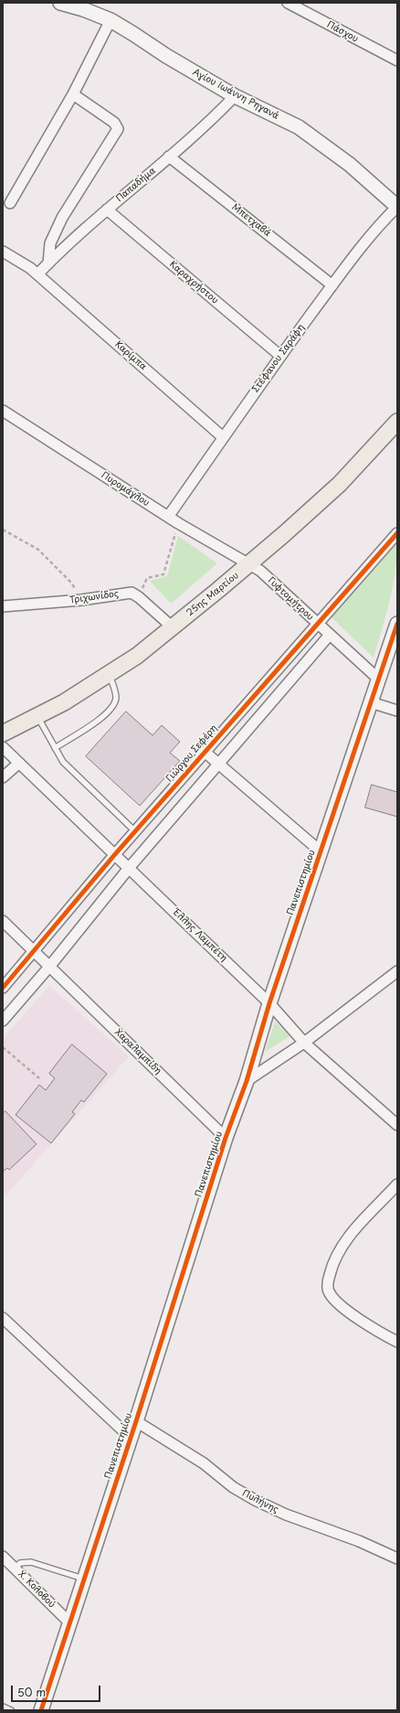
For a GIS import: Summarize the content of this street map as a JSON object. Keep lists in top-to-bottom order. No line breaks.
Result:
{"streets":{"main road":["25ης Μαρτίου"],"street":["Πάσχου","Αγίου Ιωάννη Ρηγανά","Παπαδήμα","Μπετχαβά","Καραχρήστου","Καρίμπα","Στέφανου Σαράφη","Πυρομάγλου","Τριχωνίδος","Γυφτομήτρου","Γιώργου Σεφέρη","Πανεπιστημίου","Έλλης Λαμπέτη","Χαραλαμπίδη","Πυλήνης","Χ. Κολοβού"]},"crossings":[["Αγίου Ιωάννη Ρηγανά","Παπαδήμα"],["Αγίου Ιωάννη Ρηγανά","Στέφανου Σαράφη"],["Παπαδήμα","Μπετχαβά"],["Παπαδήμα","Καραχρήστου"],["Παπαδήμα","Καρίμπα"],["Μπετχαβά","Στέφανου Σαράφη"],["Καραχρήστου","Στέφανου Σαράφη"],["Καρίμπα","Στέφανου Σαράφη"],["Στέφανου Σαράφη","Πυρομάγλου"],["Πυρομάγλου","25ης Μαρτίου"],["Πυρομάγλου","Γυφτομήτρου"],["25ης Μαρτίου","Τριχωνίδος"],["25ης Μαρτίου","Γυφτομήτρου"],["Γυφτομήτρου","Γιώργου Σεφέρη"],["Γυφτομήτρου","Πανεπιστημίου"],["Γιώργου Σεφέρη","Έλλης Λαμπέτη"],["Γιώργου Σεφέρη","Χαραλαμπίδη"],["Πανεπιστημίου","Έλλης Λαμπέτη"],["Πανεπιστημίου","Χαραλαμπίδη"],["Πανεπιστημίου","Πυλήνης"],["Πανεπιστημίου","Χ. Κολοβού"]],"scale_bar":"50 m"}
